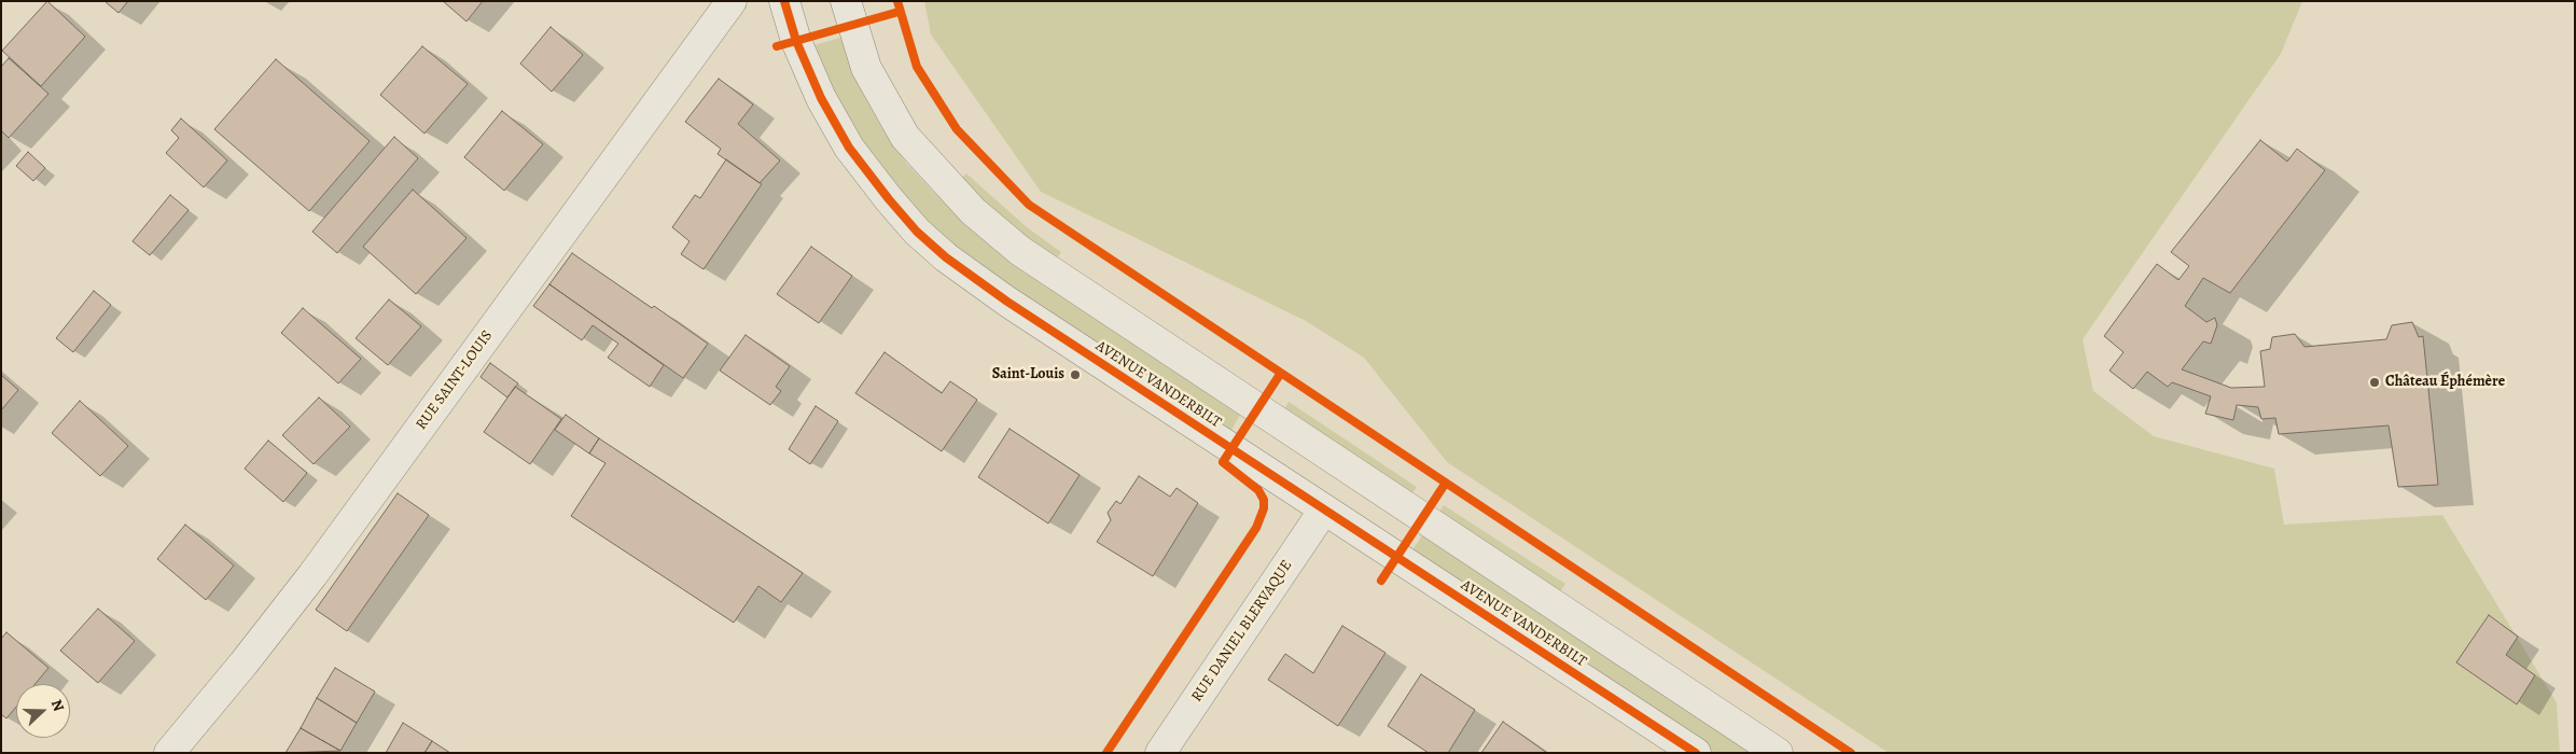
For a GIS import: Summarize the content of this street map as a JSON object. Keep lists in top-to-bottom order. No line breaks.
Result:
{"streets":{"street":["RUE SAINT-LOUIS","AVENUE VANDERBILT","RUE DANIEL BLERVAQUE"]},"crossings":[["AVENUE VANDERBILT","RUE DANIEL BLERVAQUE"]],"places":["Saint-Louis","Château Éphémère"],"north":"right"}
